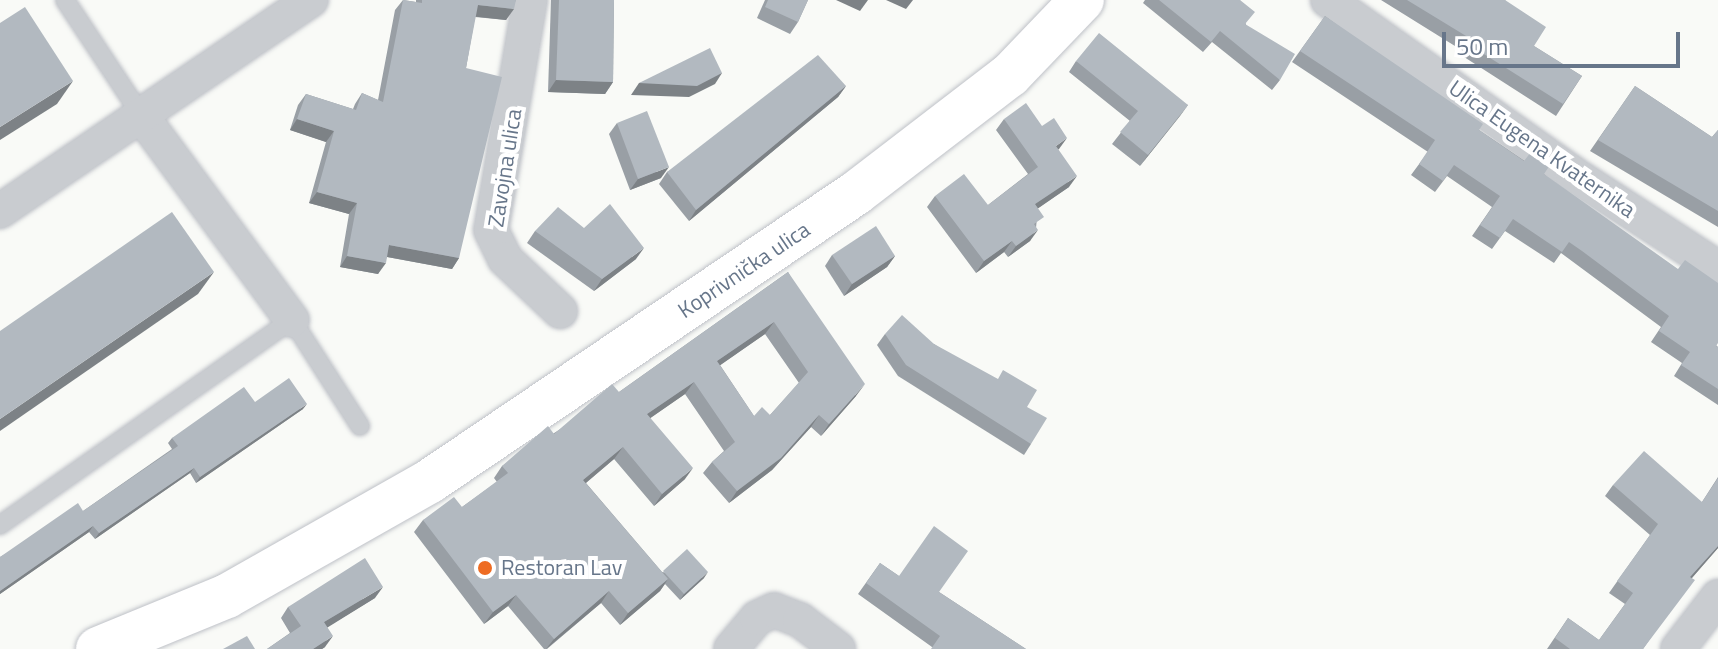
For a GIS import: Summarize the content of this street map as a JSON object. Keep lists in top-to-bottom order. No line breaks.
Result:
{"streets":{"main road":["Koprivnička ulica"],"street":["Ulica Eugena Kvaternika","Zavojna ulica"]},"places":["Restoran Lav"],"scale_bar":"50 m"}
